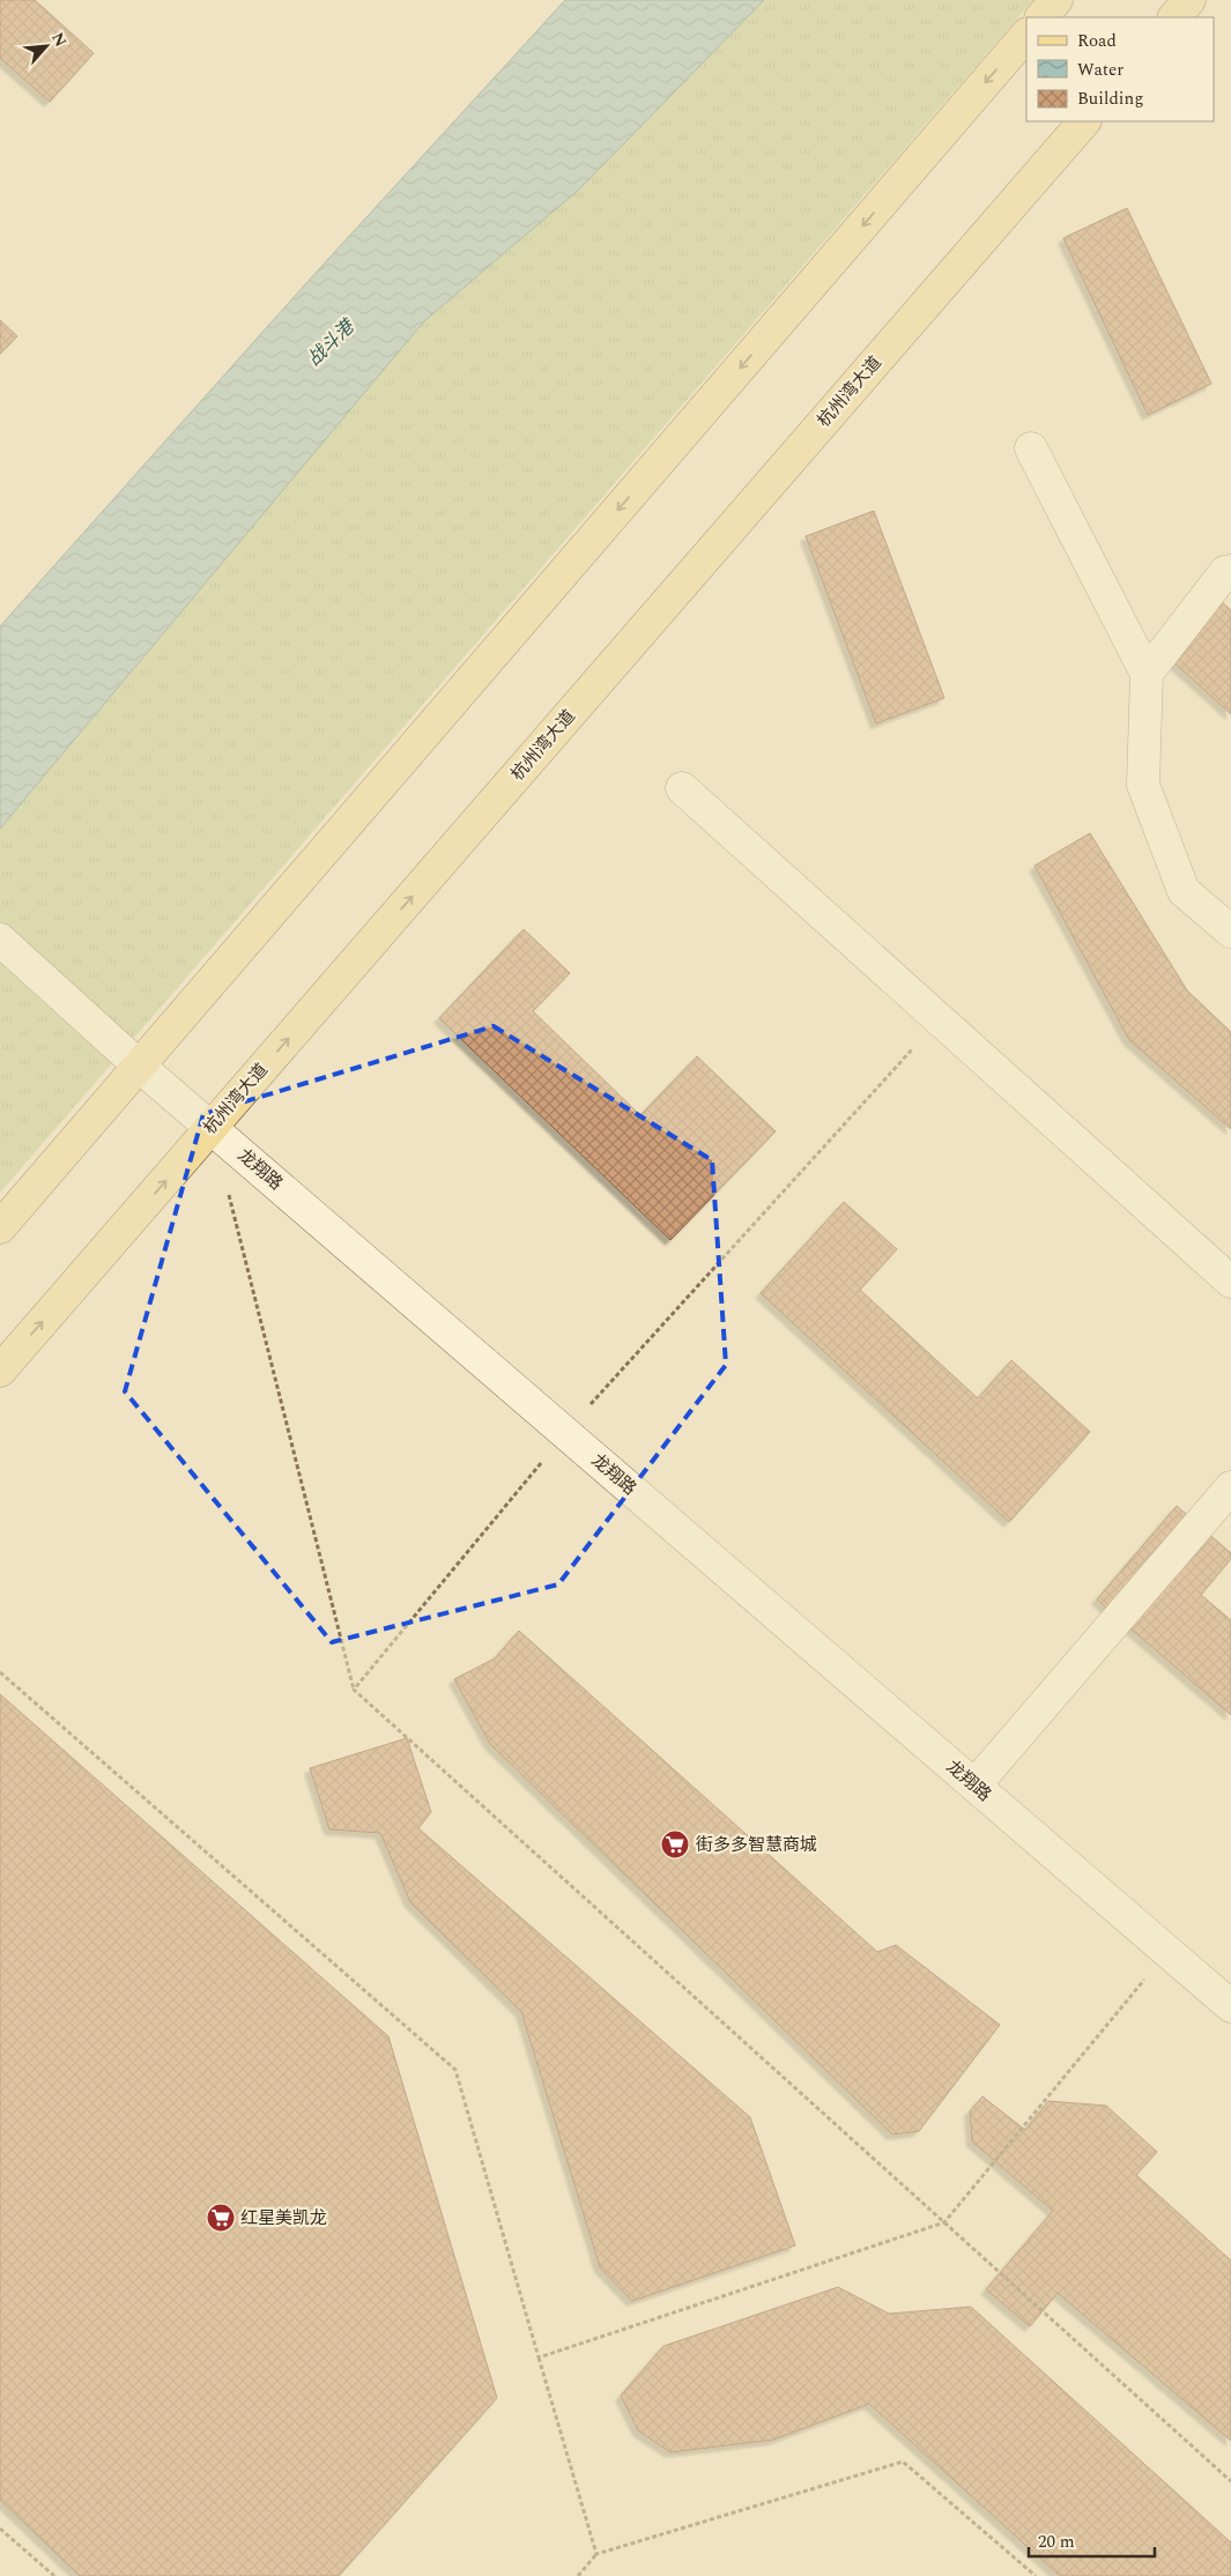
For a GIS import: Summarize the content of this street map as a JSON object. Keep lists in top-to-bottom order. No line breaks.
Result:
{"streets":{"main road":["杭州湾大道"],"street":["龙翔路"]},"crossings":[["杭州湾大道","龙翔路"]],"water":["战斗港"],"places":{"supermarket":["街多多智慧商城","红星美凯龙"]},"legend":["Road","Water","Building"],"scale_bar":"20 m","north":"top right"}
